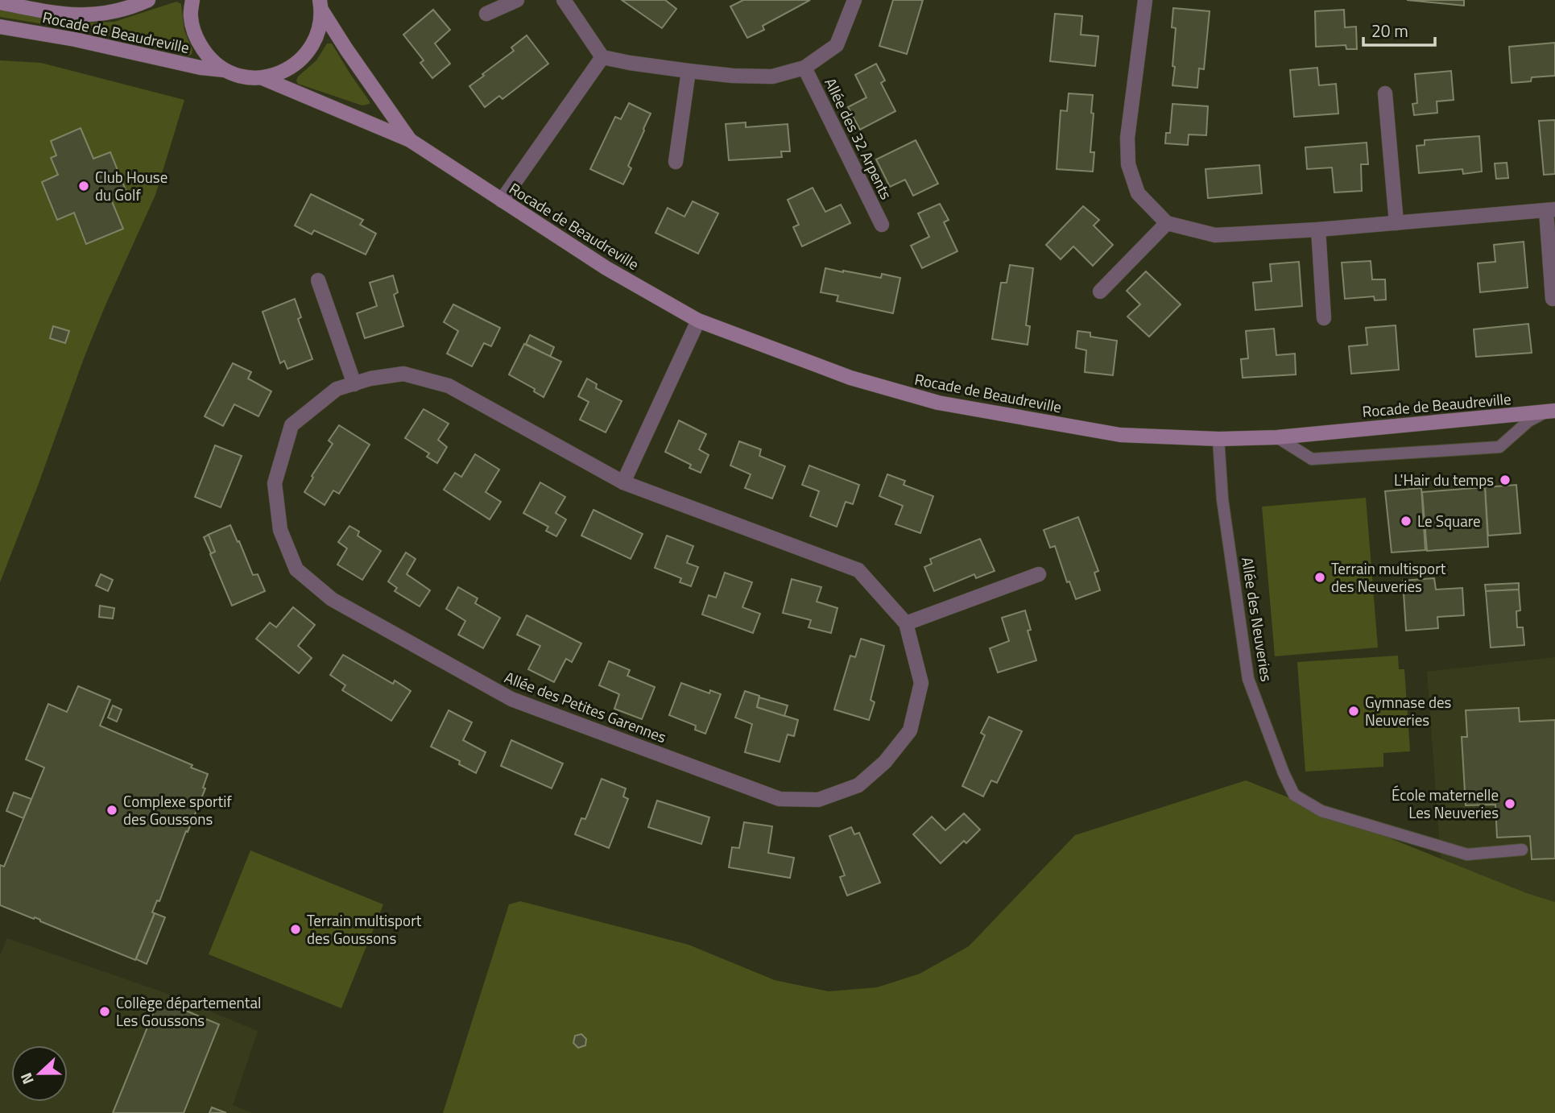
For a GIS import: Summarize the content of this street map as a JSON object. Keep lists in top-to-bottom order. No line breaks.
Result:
{"streets":{"street":["Rocade de Beaudreville","Allée des 32 Arpents","Allée des Petites Garennes"],"lane":["Allée des Neuveries"]},"crossings":[["Rocade de Beaudreville","Allée des Neuveries"]],"places":["Club House du Golf","L'Hair du temps","Le Square","Terrain multisport des Neuveries","Gymnase des Neuveries","École maternelle Les Neuveries","Complexe sportif des Goussons","Terrain multisport des Goussons","Collège départemental Les Goussons"],"scale_bar":"20 m","north":"left"}
